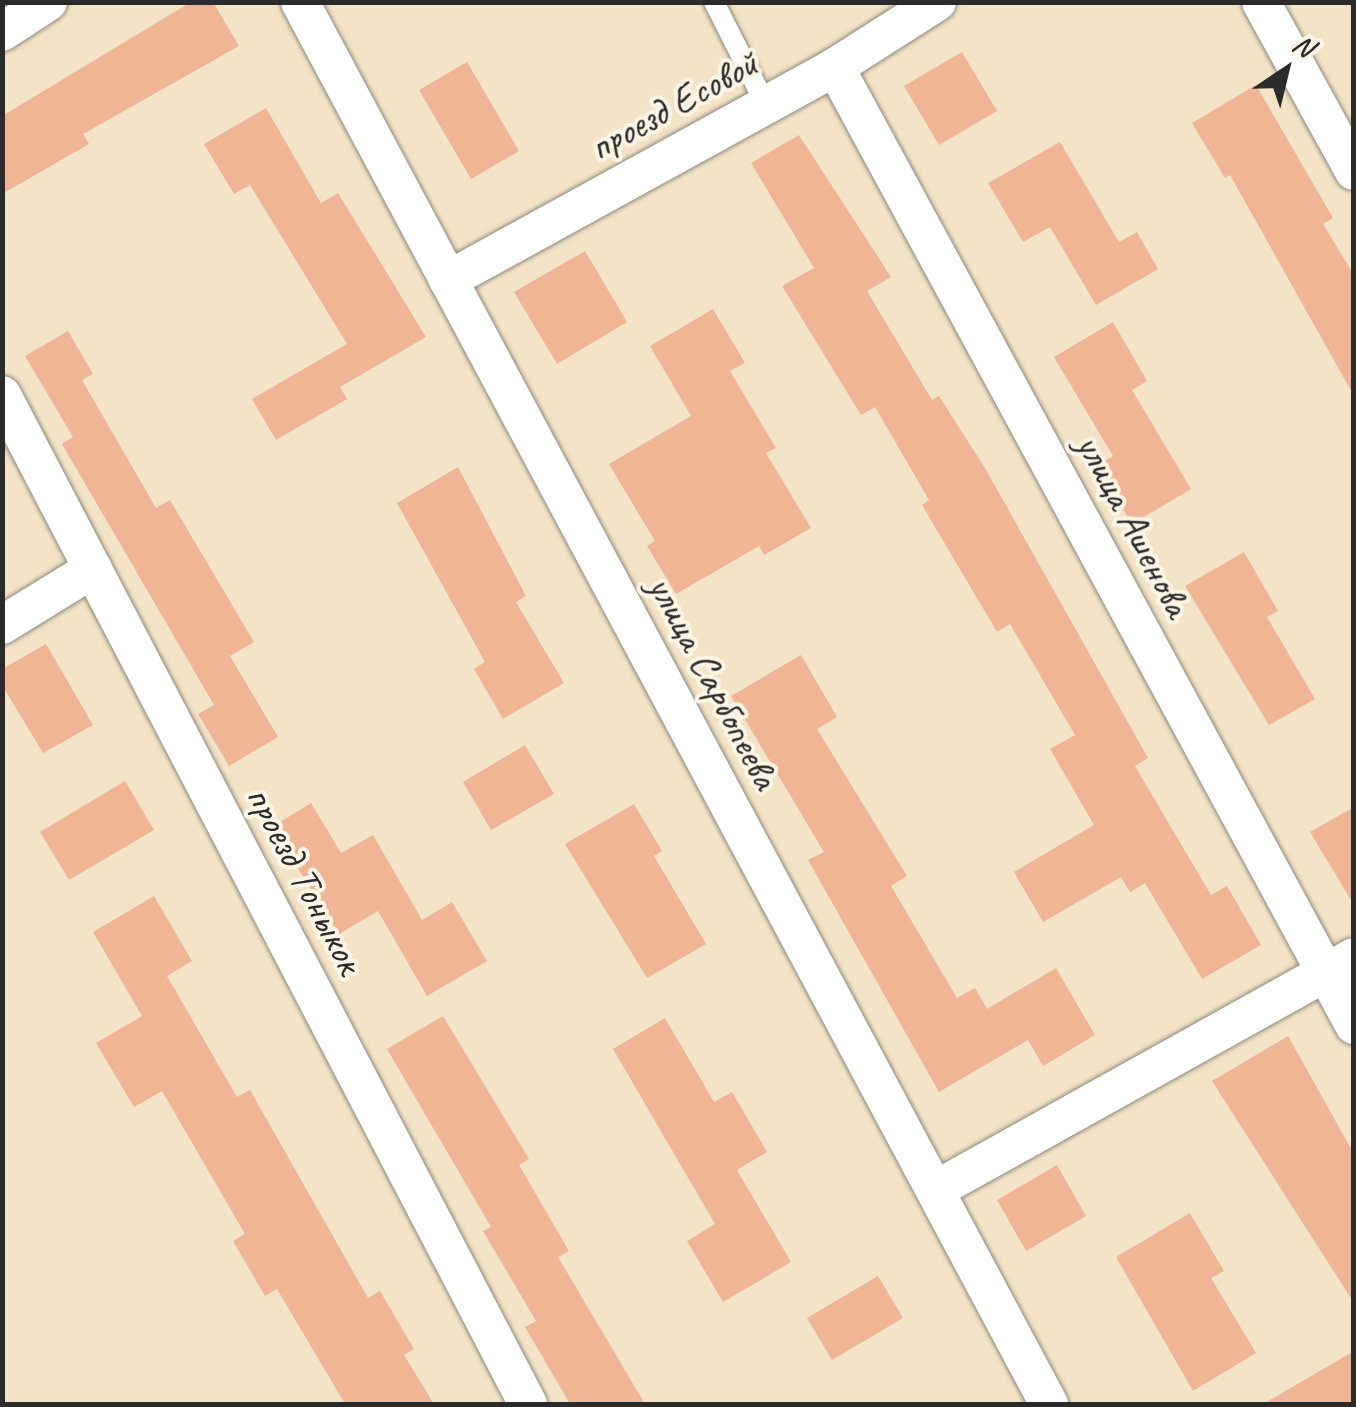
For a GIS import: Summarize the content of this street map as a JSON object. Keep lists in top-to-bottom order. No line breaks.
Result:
{"streets":{"street":["проезд Есовой","улица Ашенова","улица Сарбопеева","проезд Тоныкок"]},"crossings":[["проезд Есовой","улица Ашенова"],["проезд Есовой","улица Сарбопеева"]],"north":"top right"}
